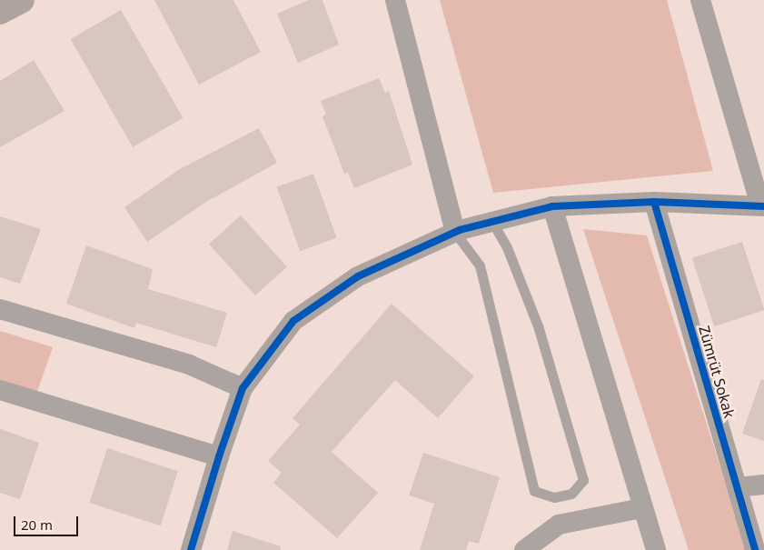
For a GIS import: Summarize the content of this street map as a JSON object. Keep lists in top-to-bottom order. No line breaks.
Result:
{"streets":{"street":["Zümrüt Sokak"]},"scale_bar":"20 m"}
